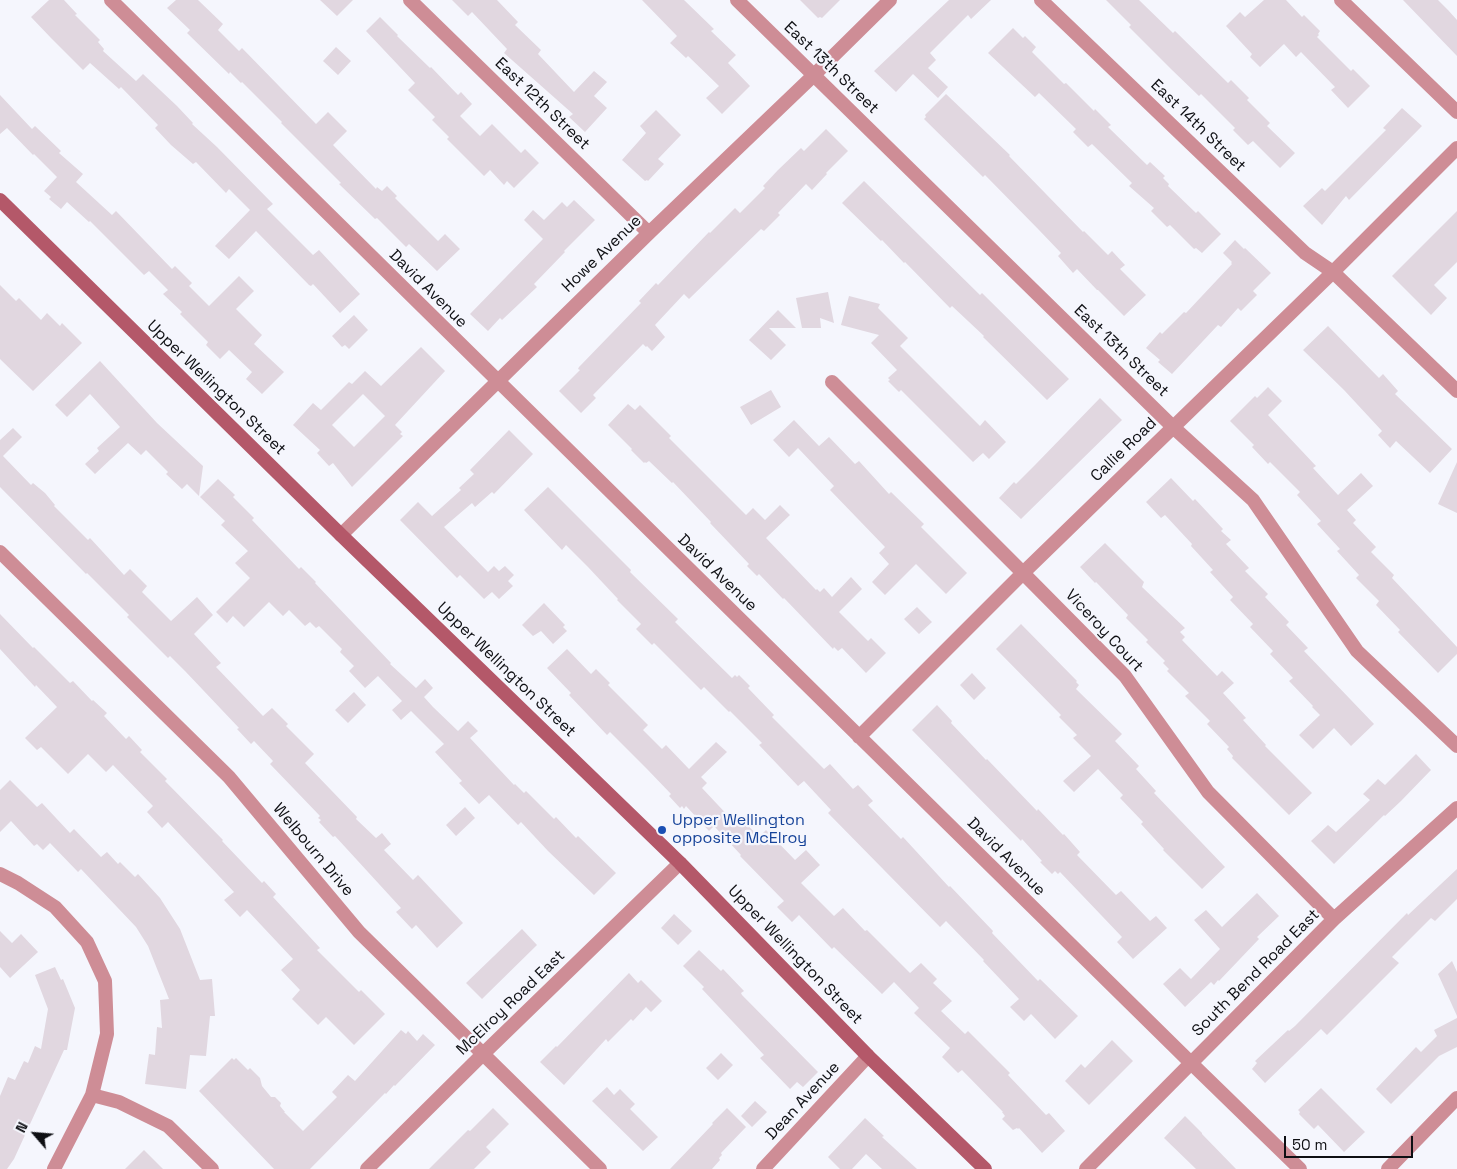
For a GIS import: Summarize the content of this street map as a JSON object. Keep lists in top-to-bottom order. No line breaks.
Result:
{"streets":{"main road":["Upper Wellington Street"],"street":["East 13th Street","East 12th Street","East 14th Street","Howe Avenue","David Avenue","Callie Road","Viceroy Court","Welbourn Drive","South Bend Road East","McElroy Road East","Dean Avenue"]},"crossings":[["East 13th Street","Howe Avenue"],["East 13th Street","Callie Road"],["East 12th Street","Howe Avenue"],["East 14th Street","Callie Road"],["Howe Avenue","David Avenue"],["Howe Avenue","Upper Wellington Street"],["David Avenue","Callie Road"],["David Avenue","South Bend Road East"],["Upper Wellington Street","McElroy Road East"],["Upper Wellington Street","Dean Avenue"],["Callie Road","Viceroy Court"],["Viceroy Court","South Bend Road East"],["Welbourn Drive","McElroy Road East"]],"places":["Upper Wellington opposite McElroy"],"scale_bar":"50 m","north":"top left"}
